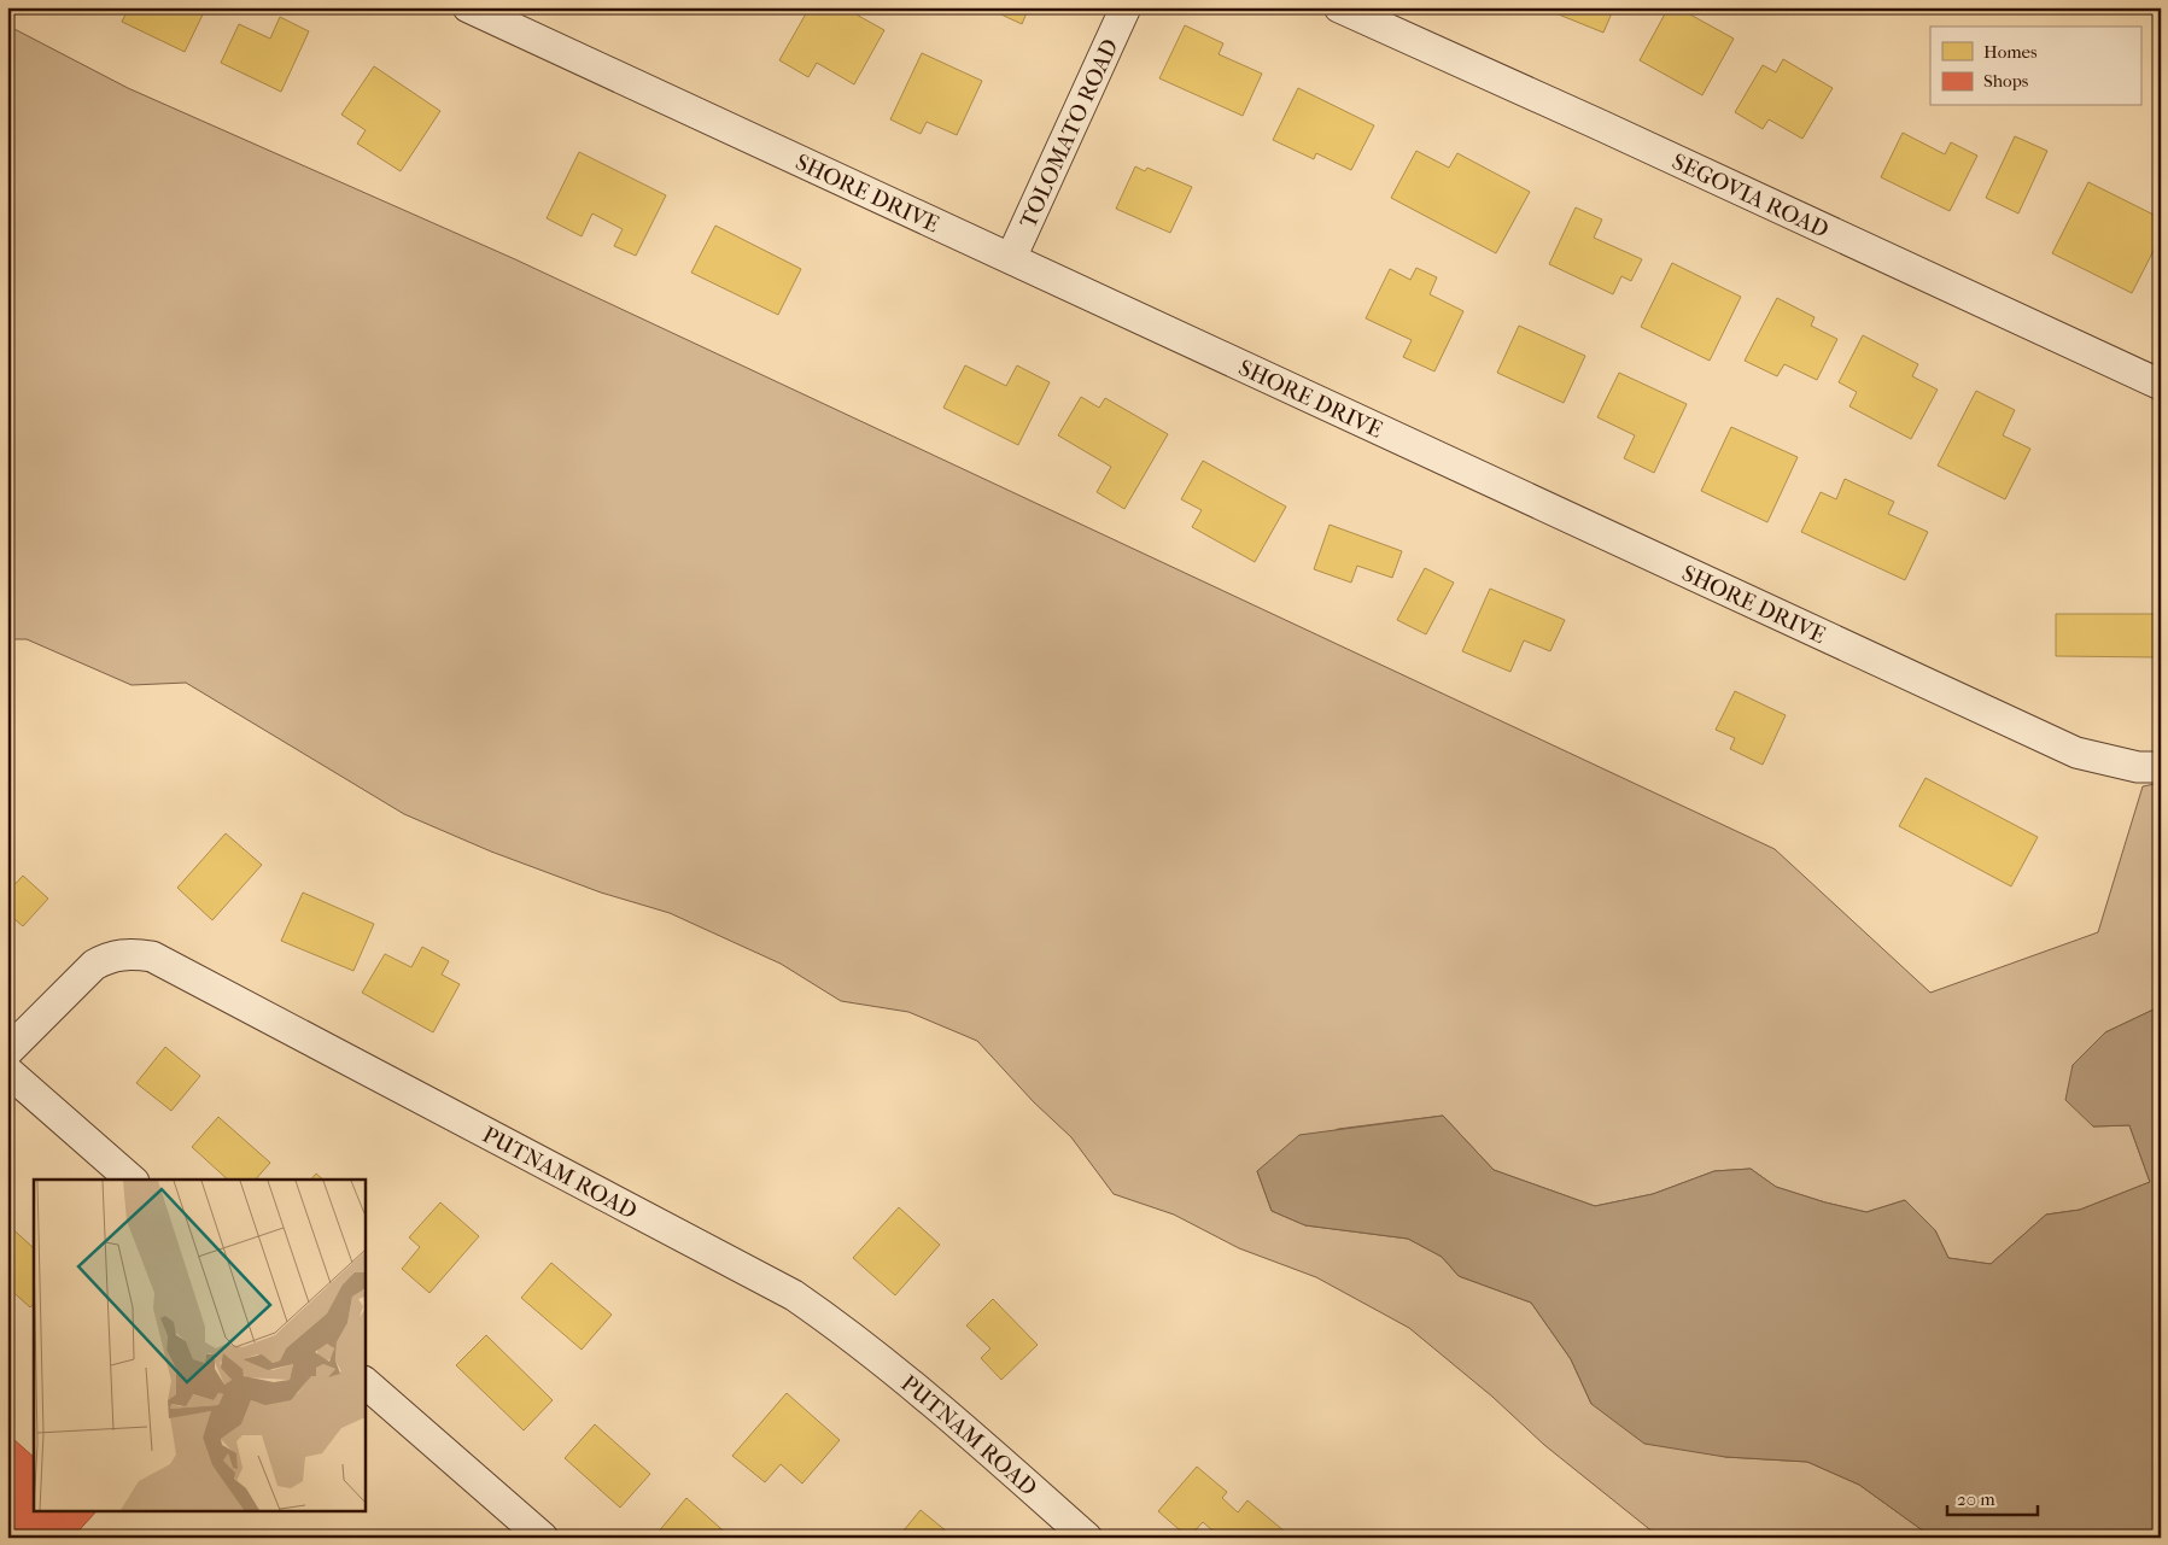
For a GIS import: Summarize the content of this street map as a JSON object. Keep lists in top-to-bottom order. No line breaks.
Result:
{"streets":{"street":["TOLOMATO ROAD","SHORE DRIVE","SEGOVIA ROAD","PUTNAM ROAD"]},"crossings":[["TOLOMATO ROAD","SHORE DRIVE"]],"legend":["Homes","Shops"],"scale_bar":"20 m"}
